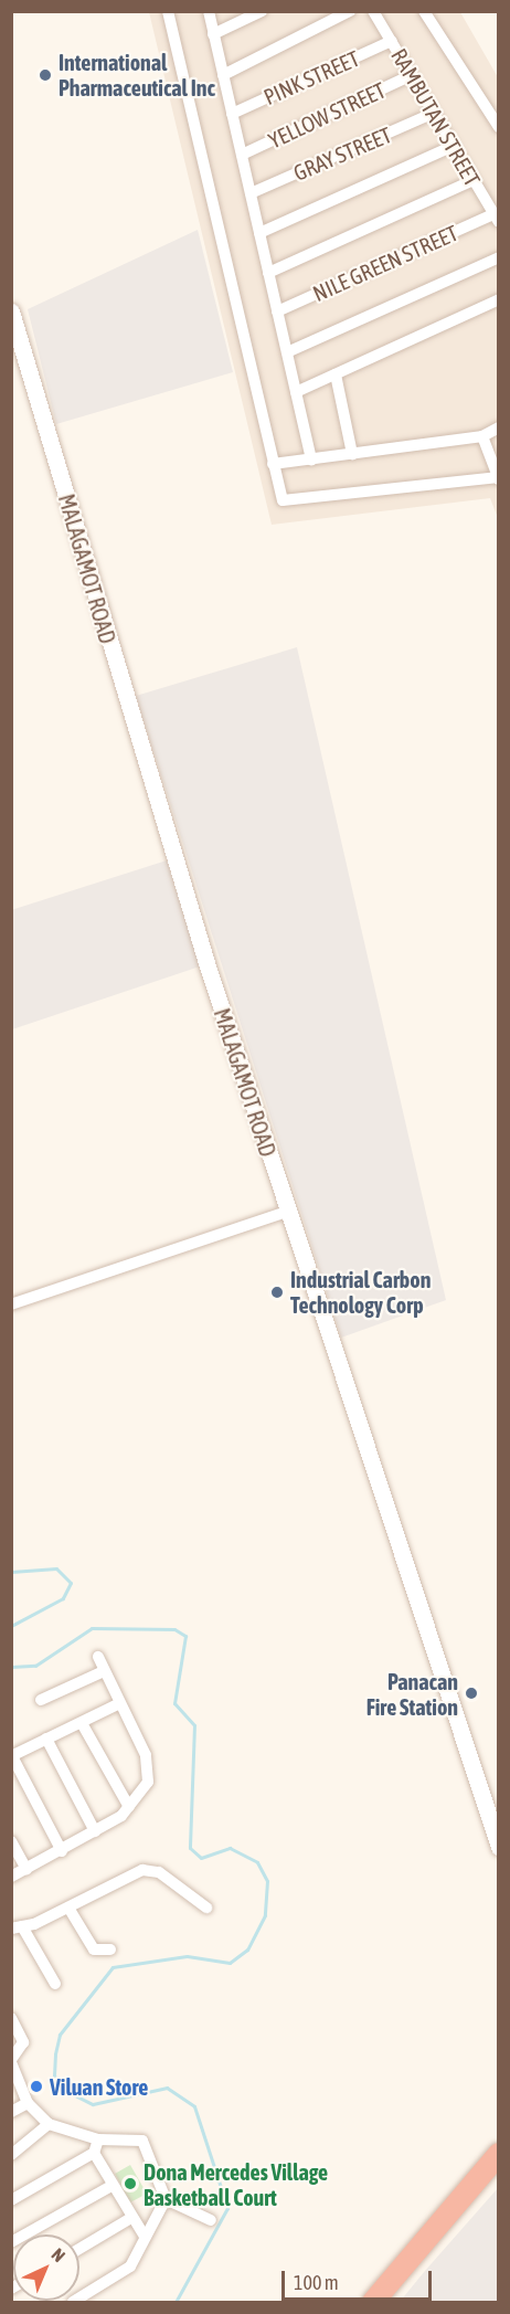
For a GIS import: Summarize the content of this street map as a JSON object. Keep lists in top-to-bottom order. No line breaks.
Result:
{"streets":{"street":["PINK STREET","YELLOW STREET","RAMBUTAN STREET","GRAY STREET","NILE GREEN STREET","MALAGAMOT ROAD"]},"crossings":[["PINK STREET","RAMBUTAN STREET"],["YELLOW STREET","RAMBUTAN STREET"],["RAMBUTAN STREET","GRAY STREET"],["RAMBUTAN STREET","NILE GREEN STREET"]],"places":["International Pharmaceutical Inc","Industrial Carbon Technology Corp","Panacan Fire Station","Viluan Store","Dona Mercedes Village Basketball Court"],"scale_bar":"100 m","north":"top right"}
